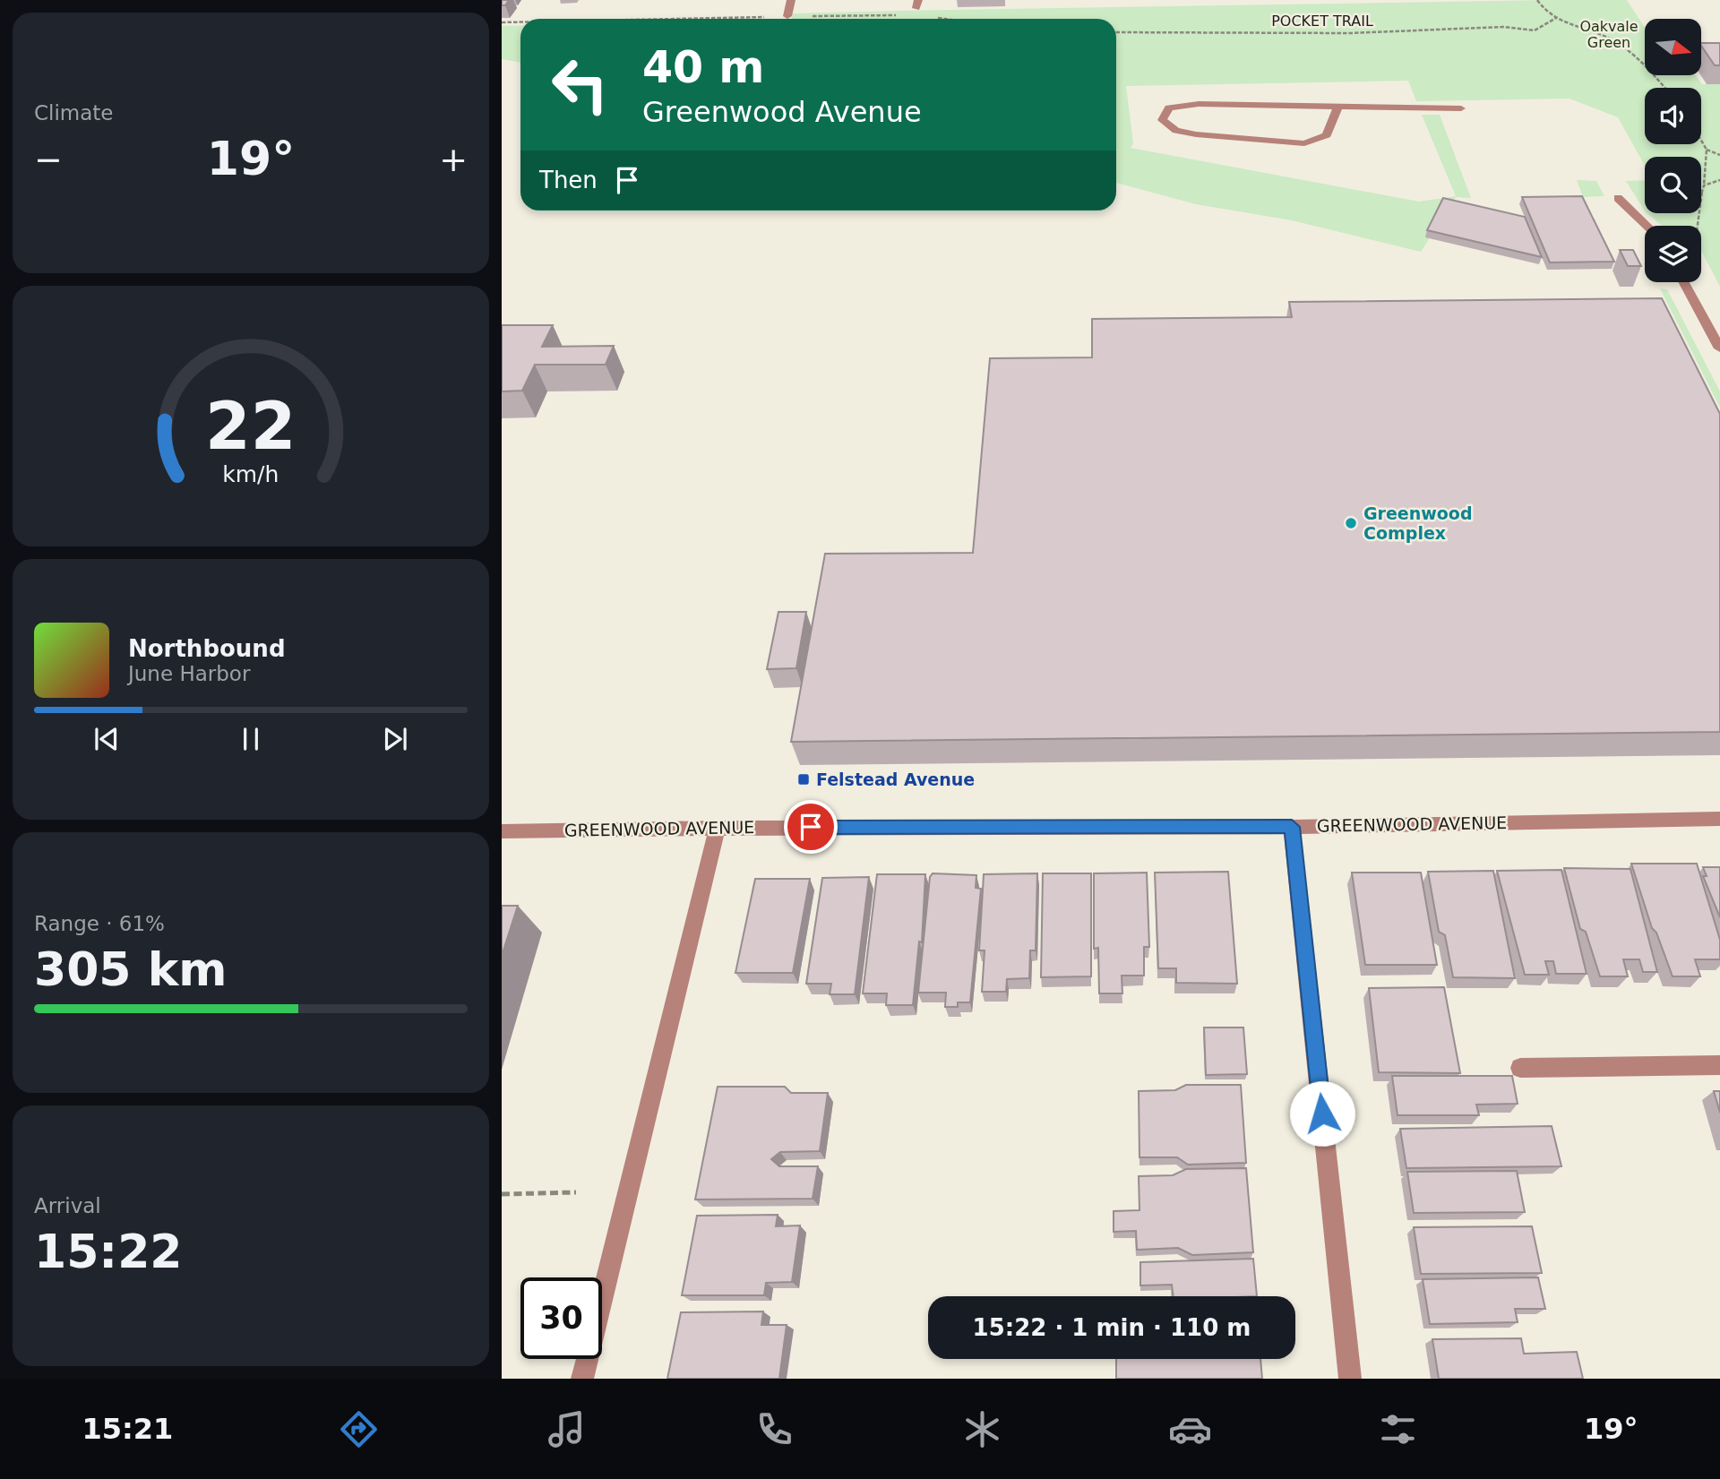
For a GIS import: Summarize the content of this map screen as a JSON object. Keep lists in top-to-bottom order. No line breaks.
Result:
{"streets":{"street":["GREENWOOD AVENUE"],"path":["POCKET TRAIL"]},"parks":["Oakvale Green"],"places":{"other":["Greenwood Complex"],"transit":["Felstead Avenue"]},"north":"right","page":{"tile":["Climate",["Range · 61%","305 km"],["Arrival","15:22"]],"turn":["40 m","Greenwood Avenue"],"heat":["−","19°","+"],"then":"Then","song":["Northbound","June Harbor"],"limit":"30","trip":"15:22 · 1 min · 110 m","tabs":["15:21","19°"],"gauge":["22","km/h"]}}
